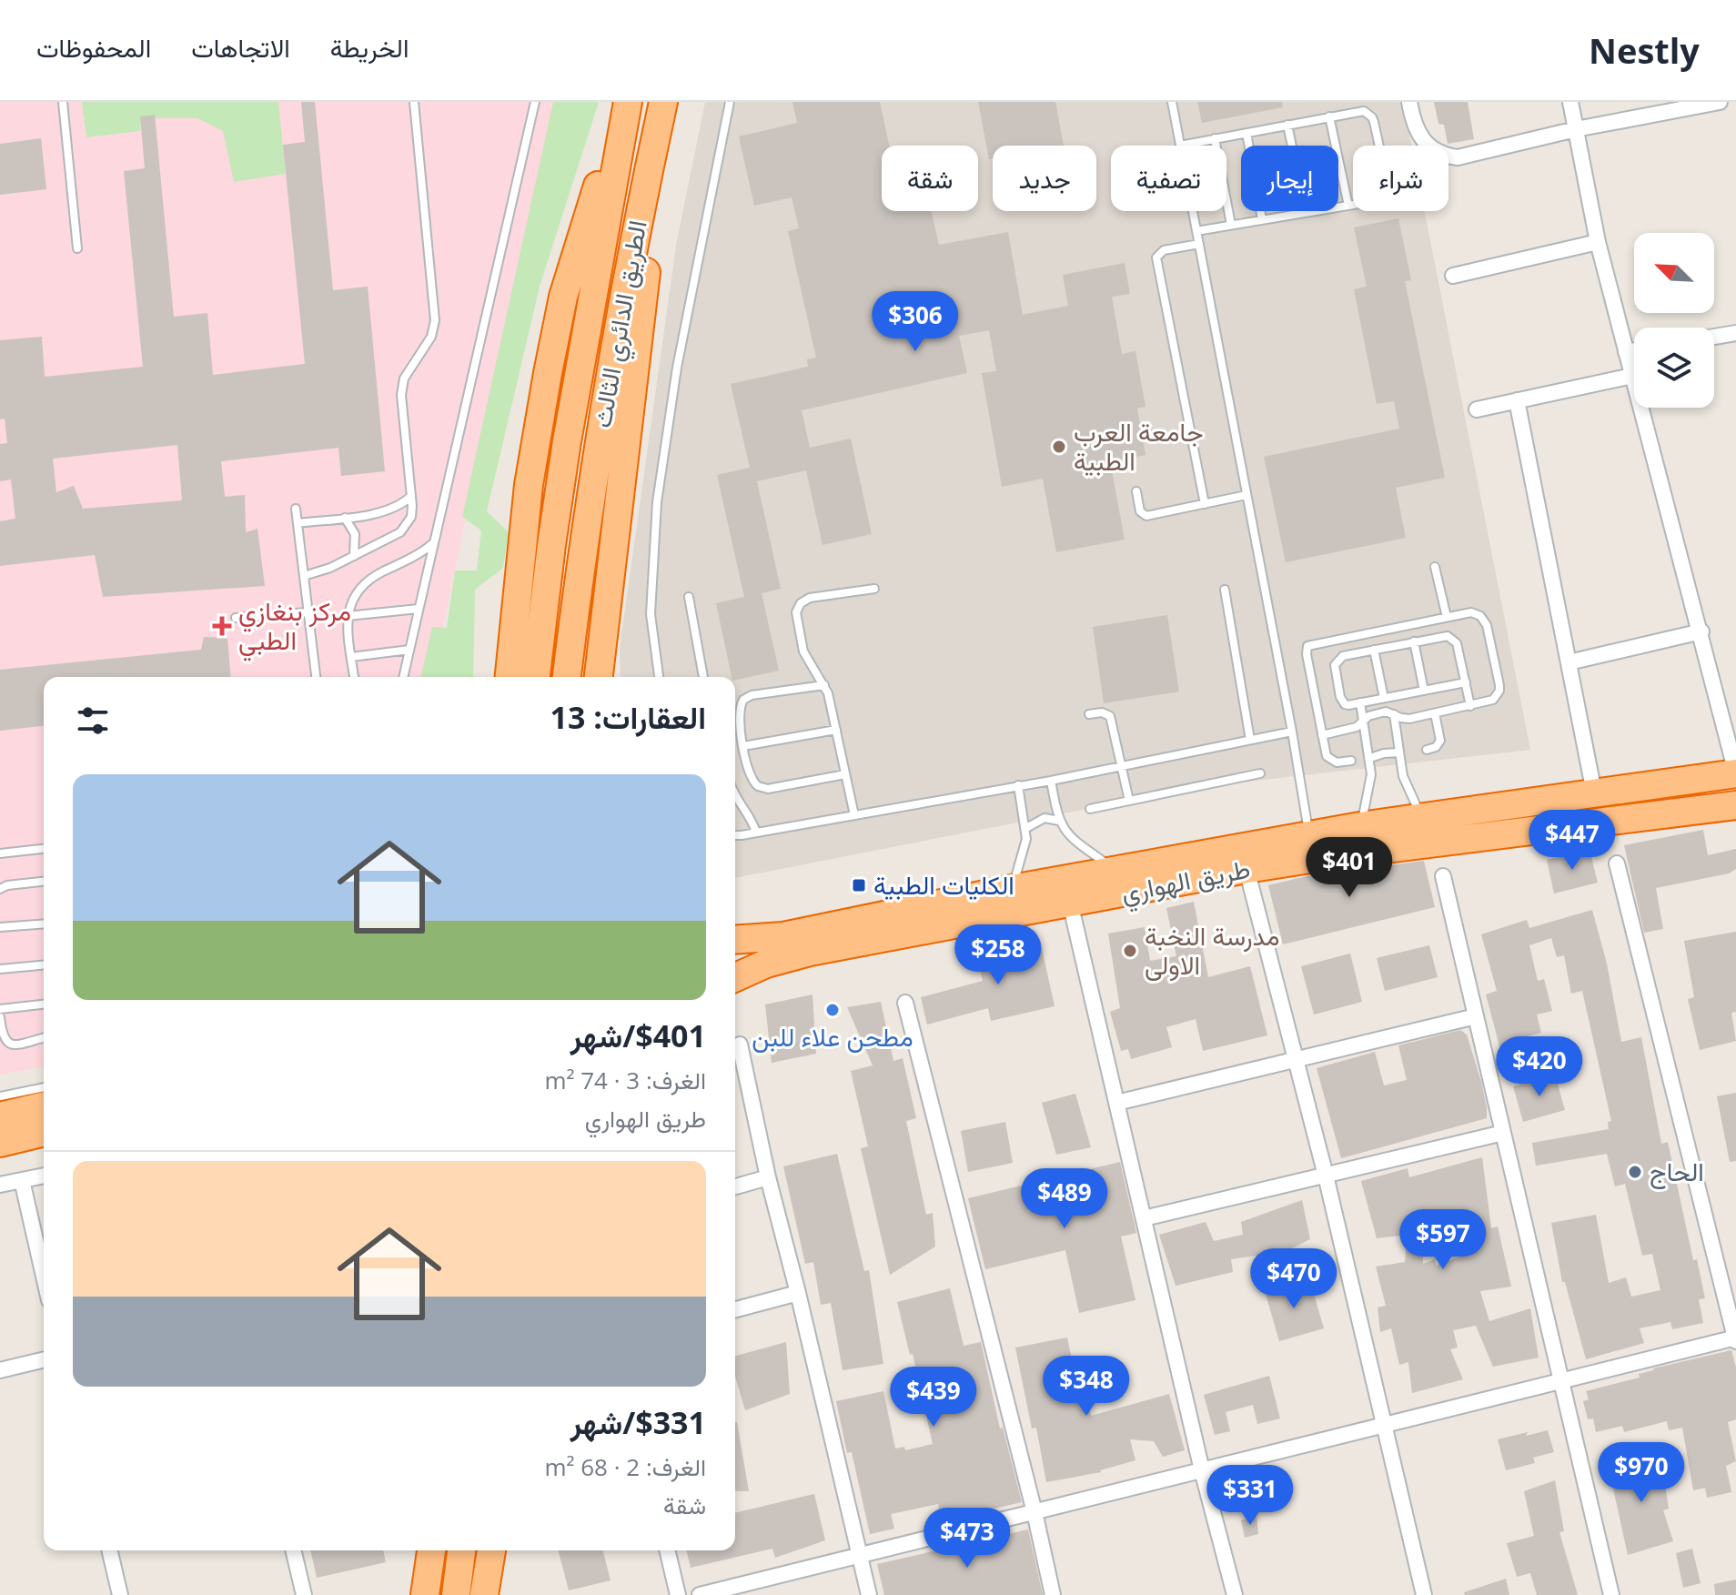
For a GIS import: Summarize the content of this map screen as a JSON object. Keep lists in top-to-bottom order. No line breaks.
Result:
{"streets":{"highway":["الطريق الدائري الثالث","طريق الهواري"]},"places":{"other":["جامعة العرب الطبية","مدرسة النخبة الاولى","مطحن علاء للبن","الحاج"],"health":["مركز بنغازي الطبي"],"transit":["الكليات الطبية"]},"north":"top left","page":{"header":"Nestly","nav":["الخريطة","الاتجاهات","المحفوظات"],"chip":["شراء","إيجار","تصفية","جديد","شقة"],"price":["$306","$447","$401","$258","$420","$489","$597","$470","$348","$439","$970","$331","$473"],"heading":"العقارات: 13","list":[{"name":"$401/شهر","note":"الغرف: 3 · 74 m² · طريق الهواري"},{"name":"$331/شهر","note":"الغرف: 2 · 68 m² · شقة"}]}}
